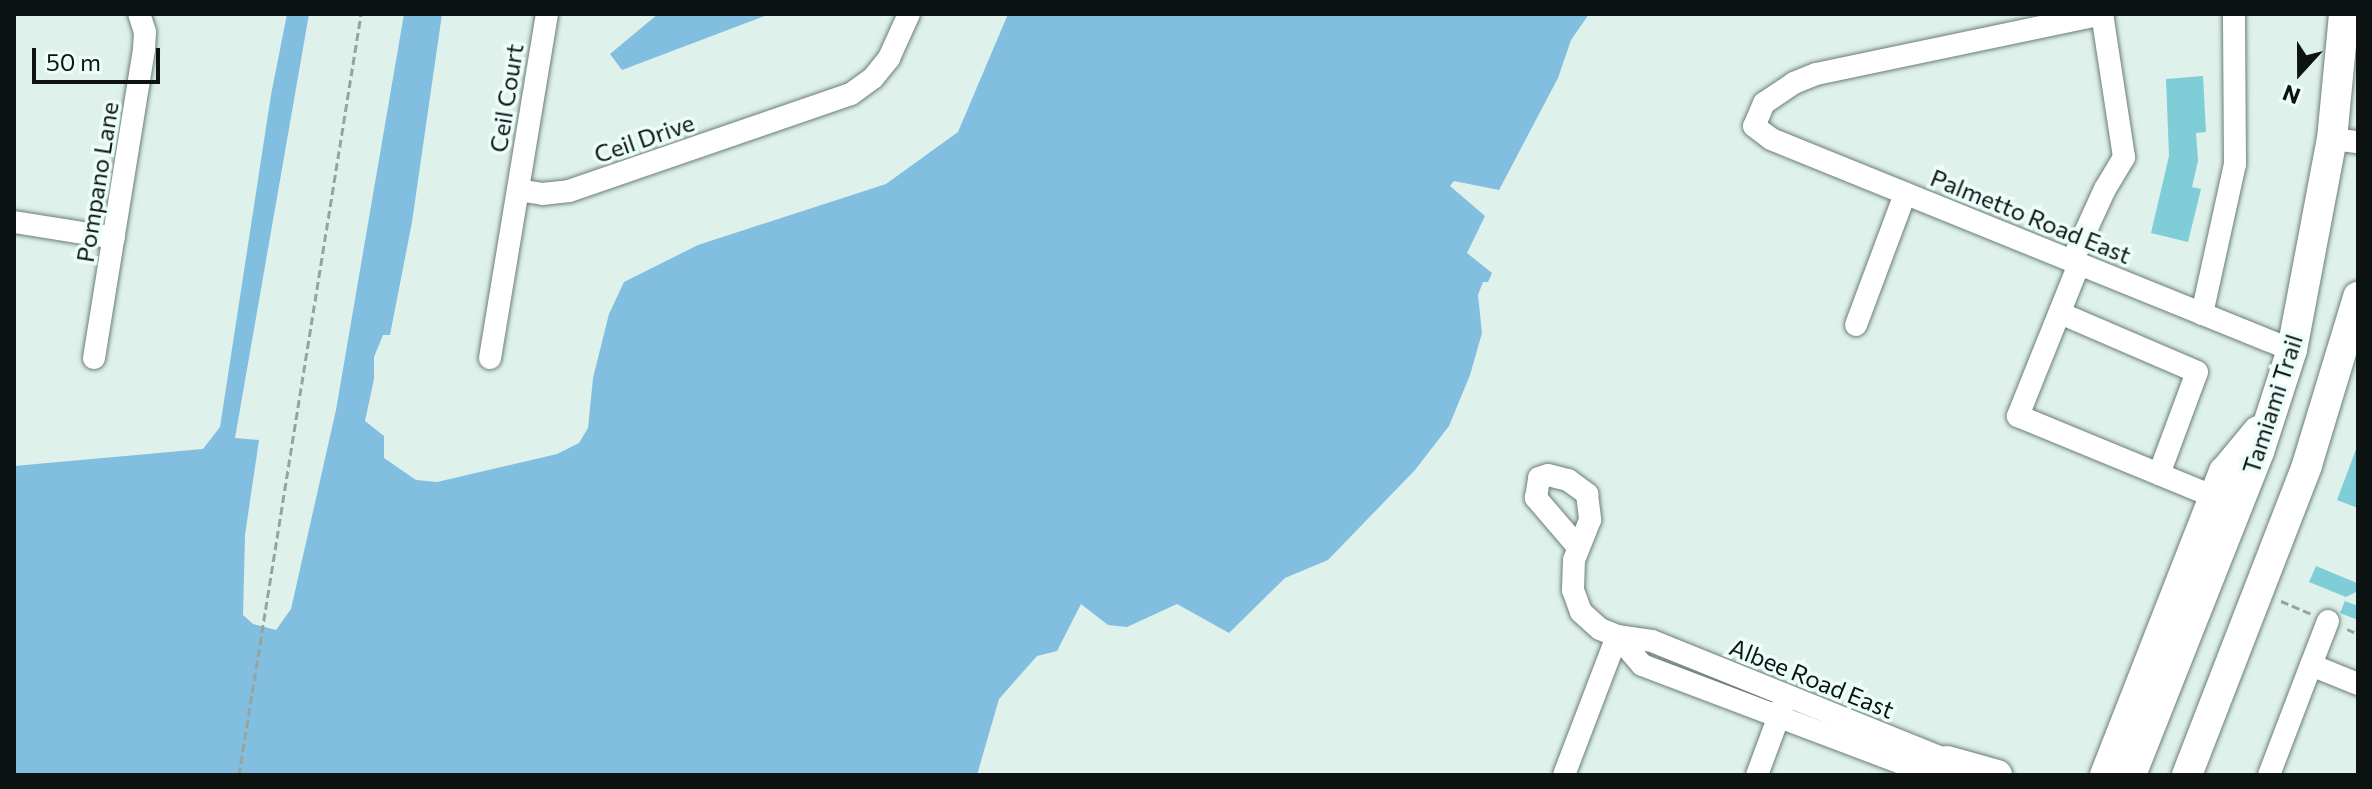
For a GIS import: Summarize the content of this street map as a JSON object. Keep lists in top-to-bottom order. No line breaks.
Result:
{"streets":{"main road":["Tamiami Trail"],"street":["Ceil Court","Ceil Drive","Pompano Lane","Palmetto Road East","Albee Road East"]},"crossings":[["Ceil Court","Ceil Drive"],["Palmetto Road East","Tamiami Trail"]],"scale_bar":"50 m","north":"bottom"}
